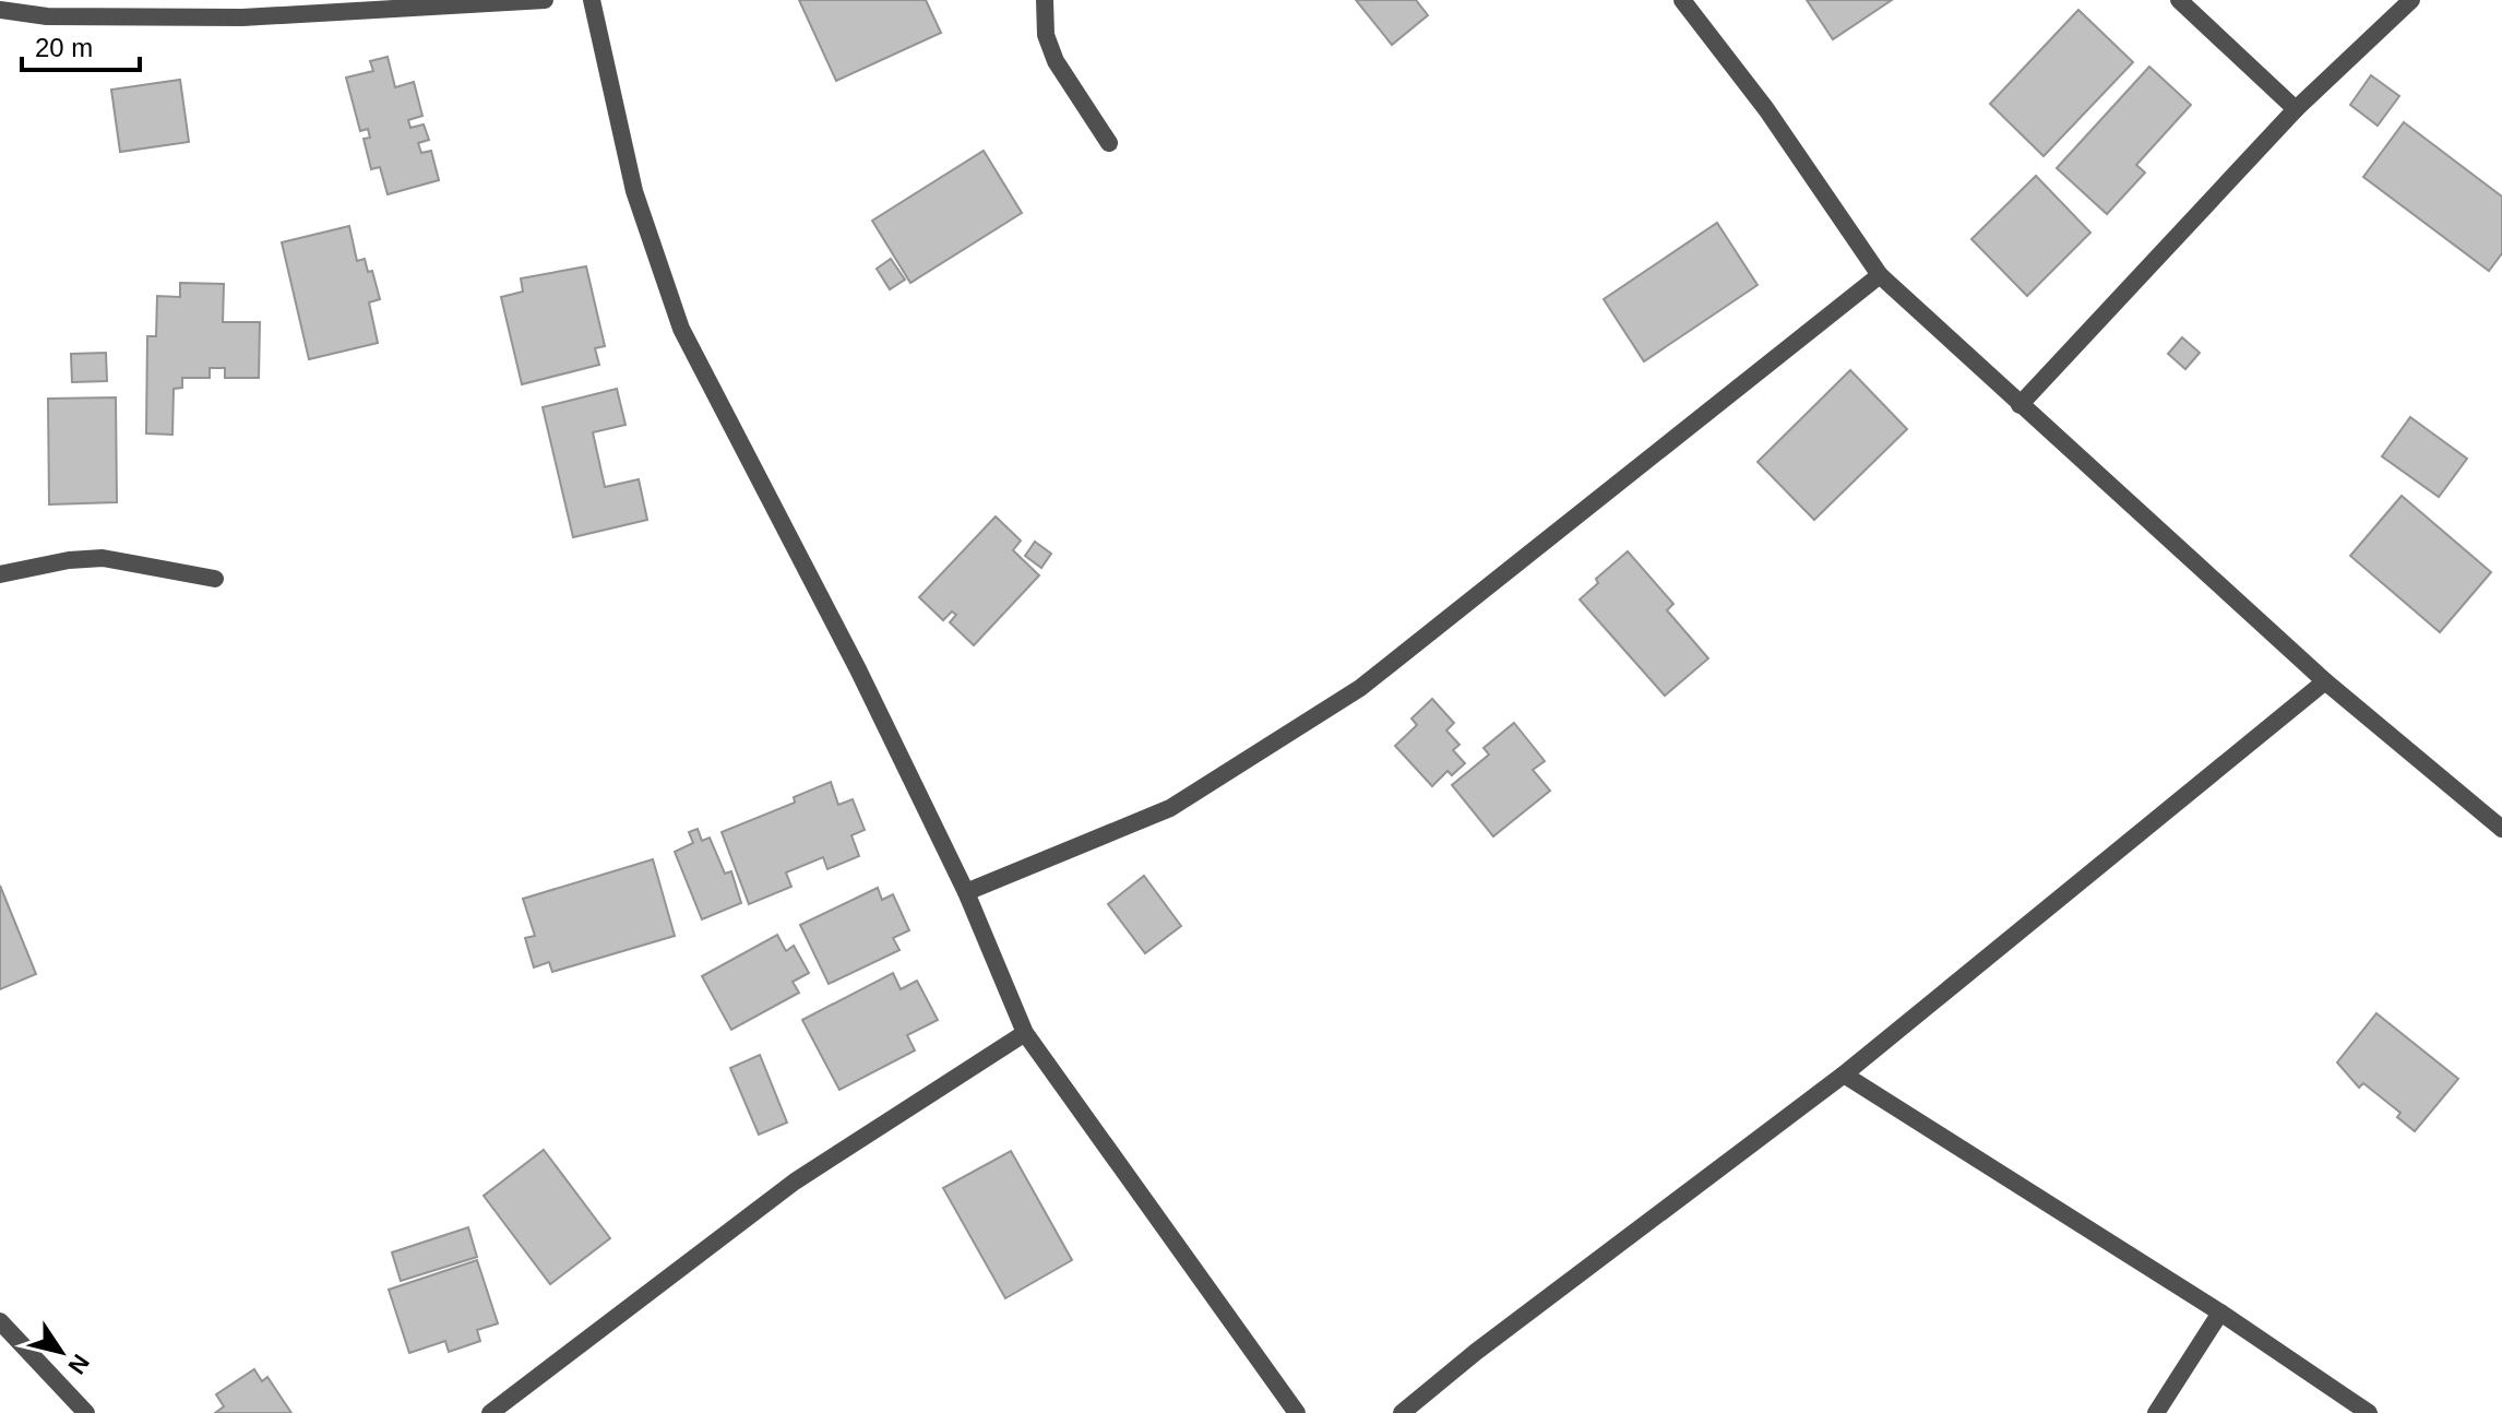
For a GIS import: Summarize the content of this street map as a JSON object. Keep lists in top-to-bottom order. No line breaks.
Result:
{"scale_bar":"20 m","north":"bottom right"}
